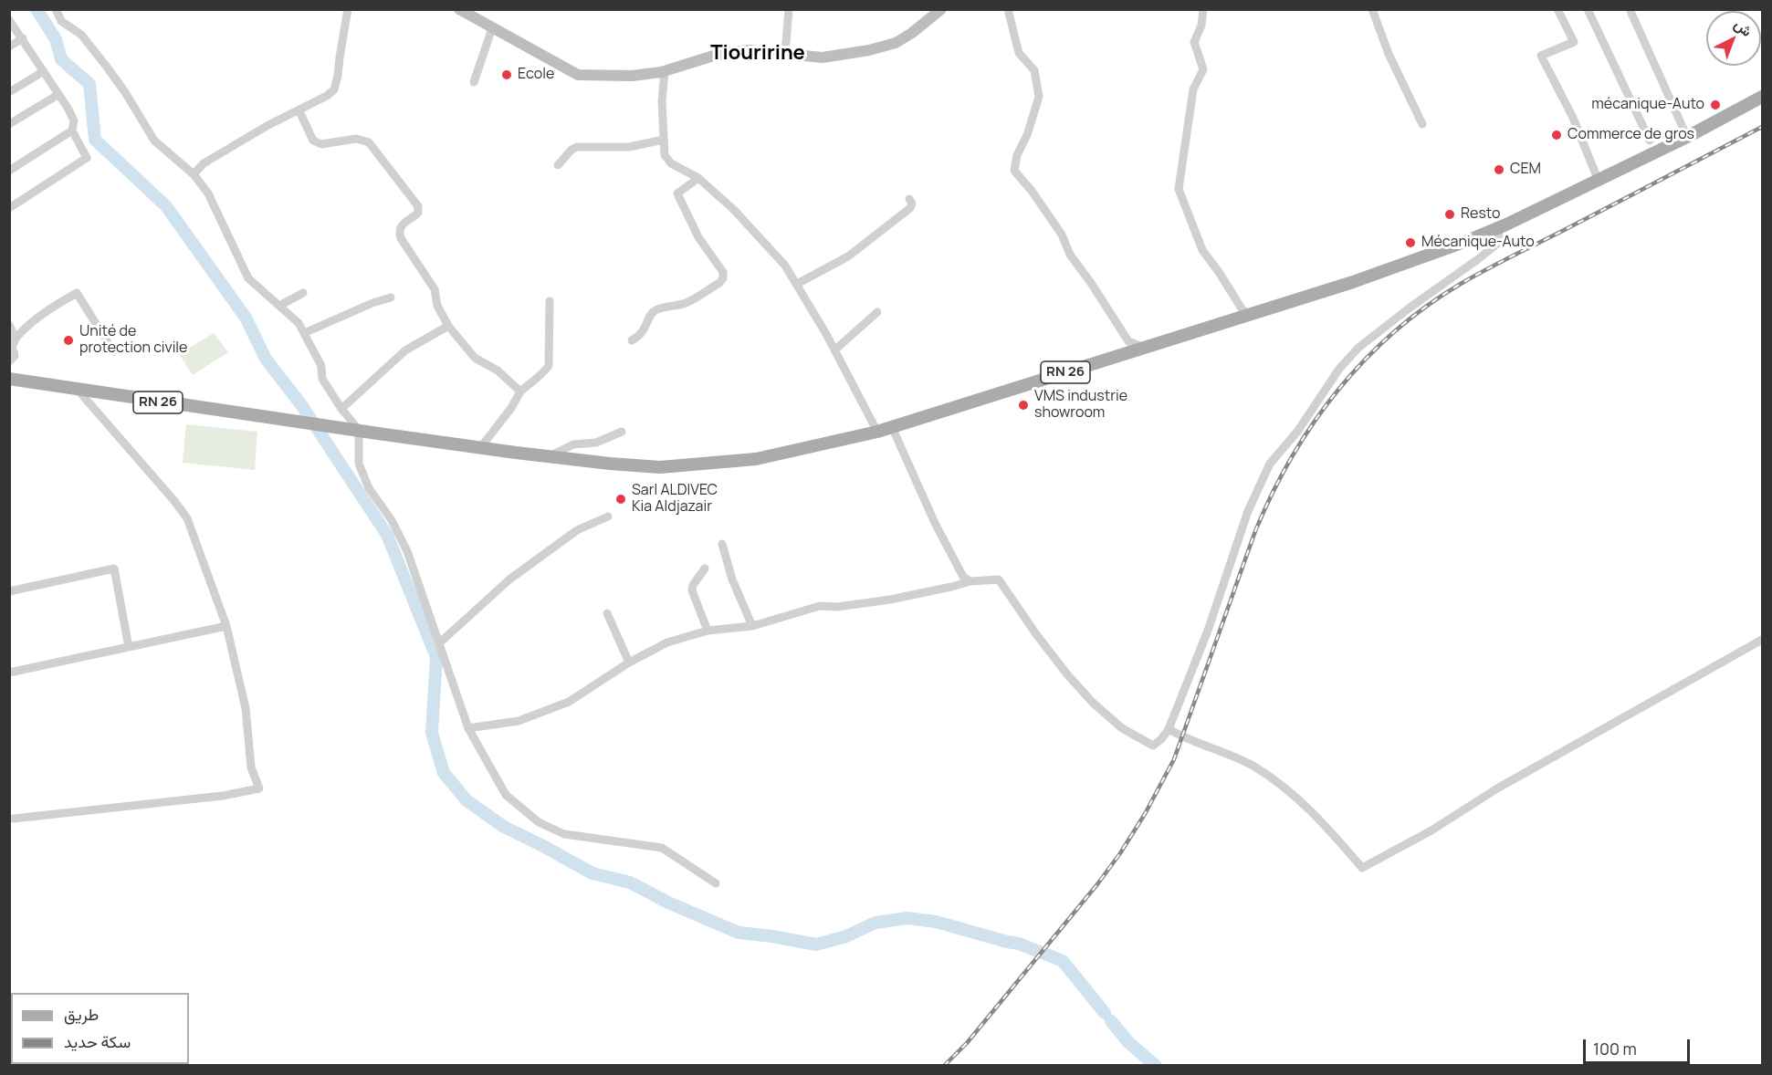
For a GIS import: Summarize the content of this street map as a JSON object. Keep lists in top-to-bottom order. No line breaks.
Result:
{"streets":{"main road":["RN 26"]},"districts":["Tiouririne"],"places":["Ecole","mécanique-Auto","Commerce de gros","CEM","Resto","Mécanique-Auto","Unité de protection civile","VMS industrie showroom","Sarl ALDIVEC Kia Aldjazair"],"legend":["طريق","سكة حديد"],"scale_bar":"100 m","north":"top right"}
